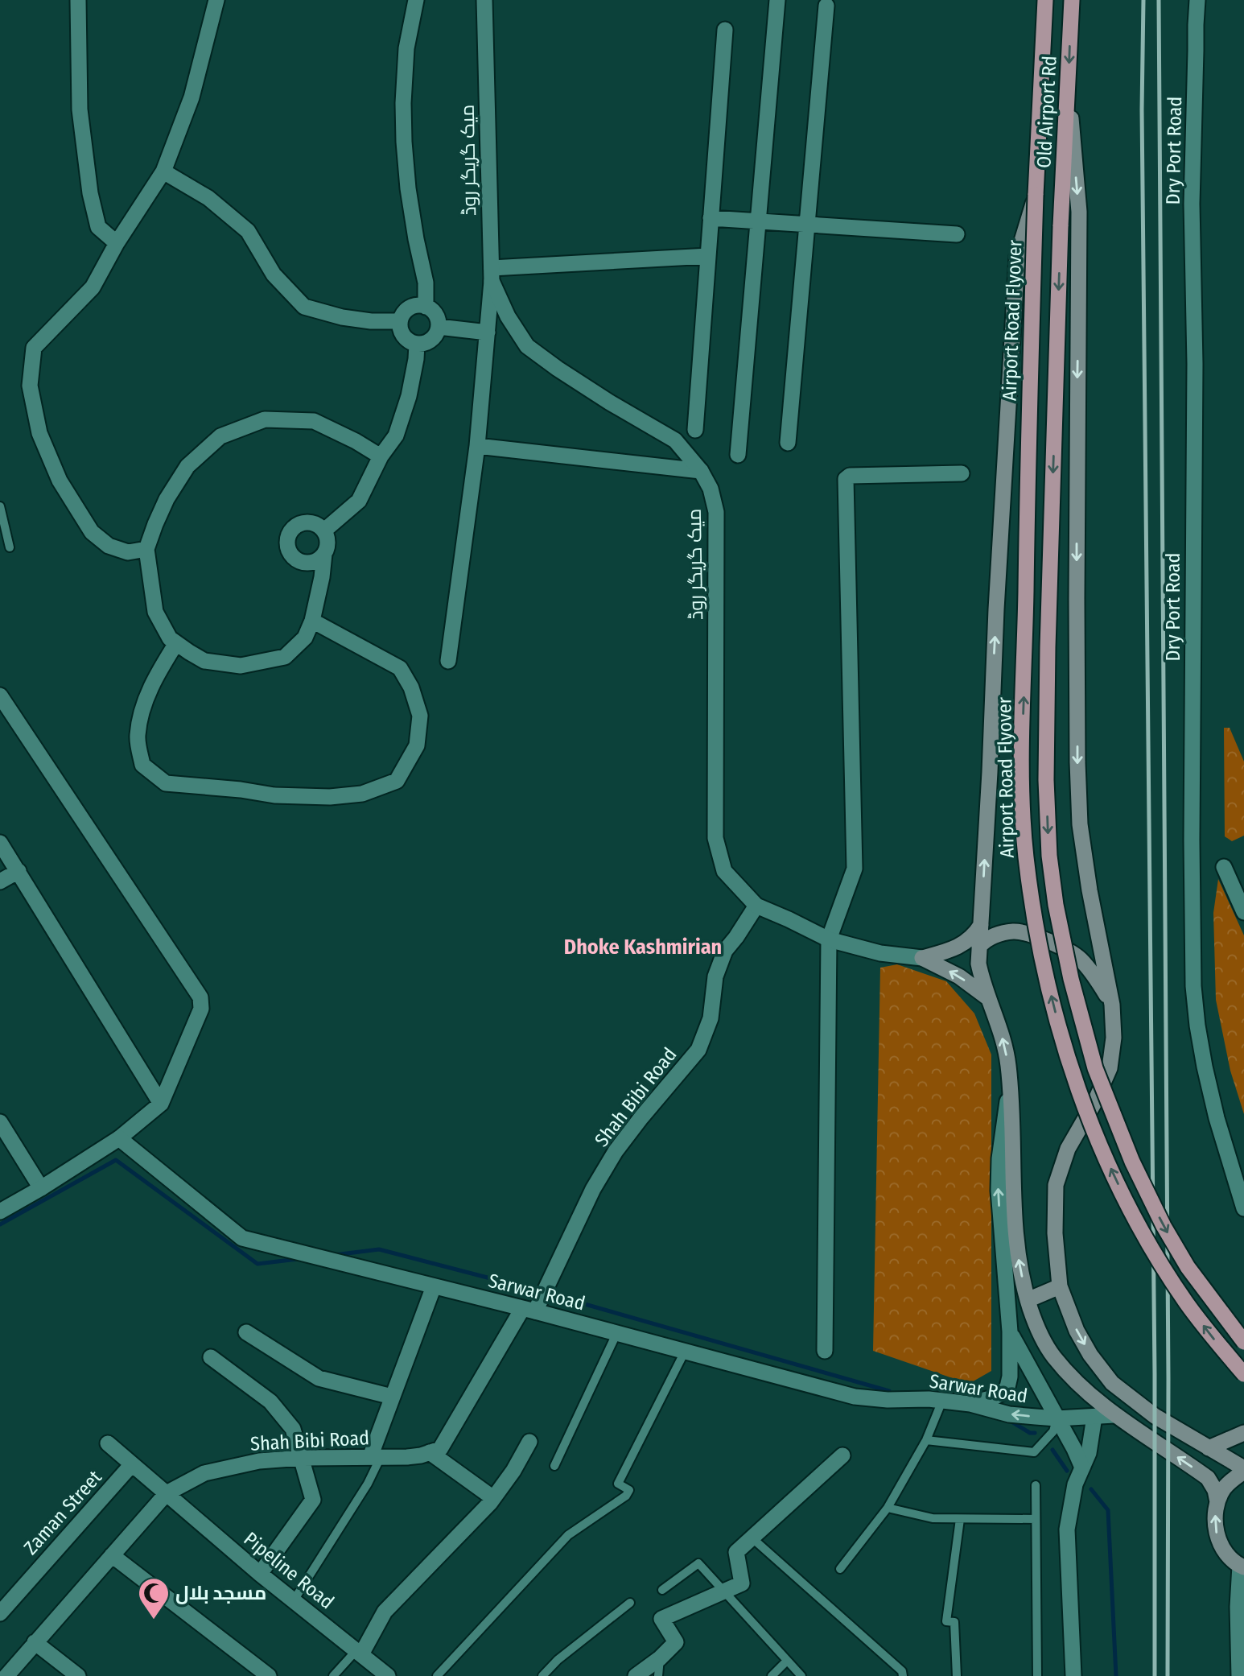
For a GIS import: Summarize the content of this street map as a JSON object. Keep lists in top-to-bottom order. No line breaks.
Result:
{"streets":{"main road":["Old Airport Rd","میک گریگر روڈ","Airport Road Flyover"],"street":["Dry Port Road","Shah Bibi Road","Sarwar Road","Zaman Street","Pipeline Road"]},"crossings":[["Old Airport Rd","Airport Road Flyover"],["میک گریگر روڈ","Shah Bibi Road"],["Shah Bibi Road","Sarwar Road"],["Shah Bibi Road","Pipeline Road"],["Zaman Street","Pipeline Road"]],"districts":["Dhoke Kashmirian"],"places":{"mosque":["مسجد بلال"]}}
